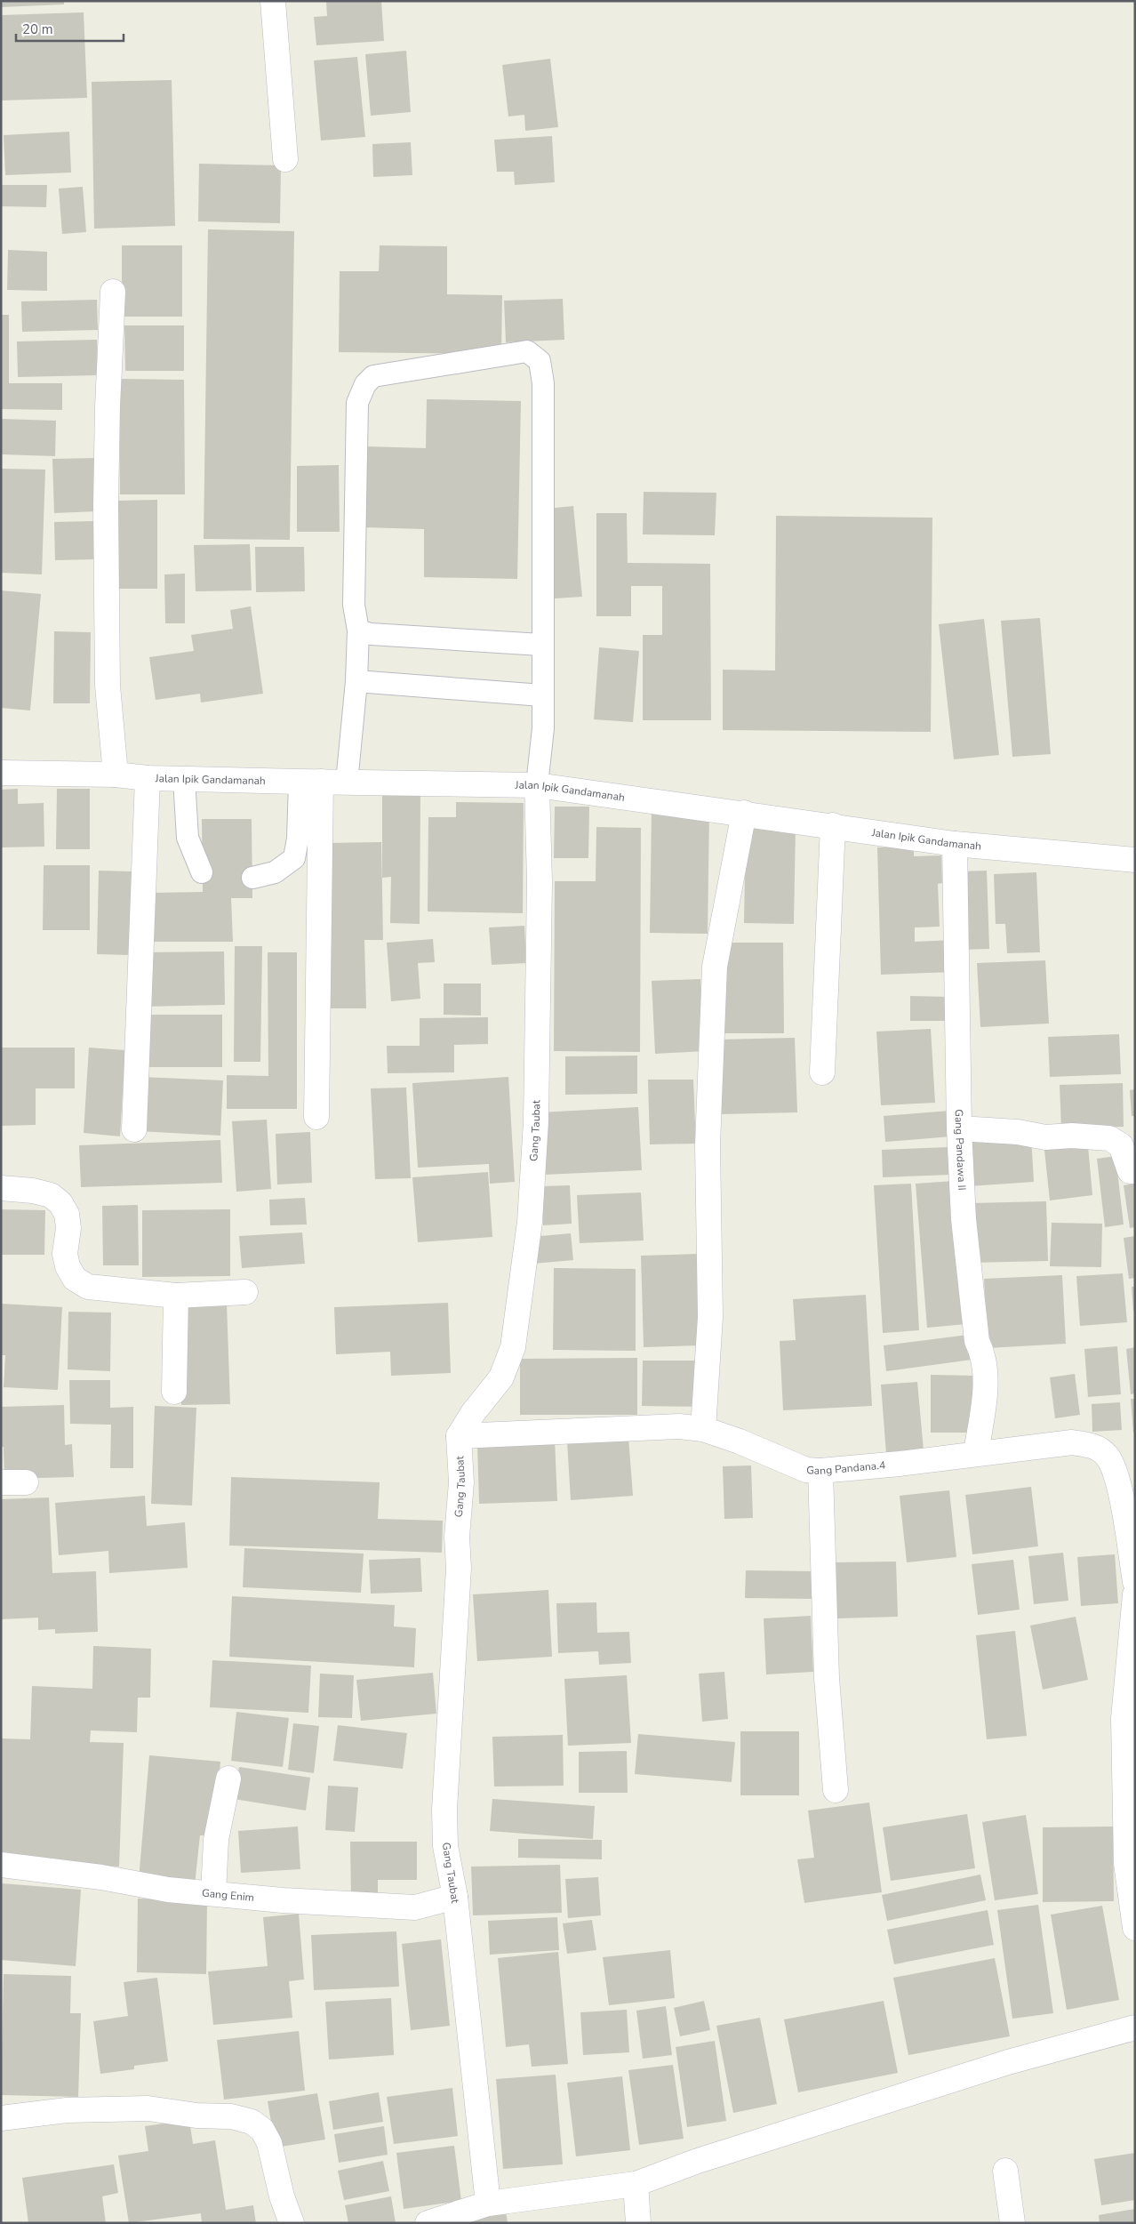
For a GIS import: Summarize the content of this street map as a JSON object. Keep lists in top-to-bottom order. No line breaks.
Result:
{"streets":{"street":["Jalan Ipik Gandamanah","Gang Taubat","Gang Pandawa II","Gang Pandana.4","Gang Enim"]},"crossings":[["Jalan Ipik Gandamanah","Gang Taubat"],["Jalan Ipik Gandamanah","Gang Pandawa II"],["Gang Taubat","Gang Pandana.4"],["Gang Taubat","Gang Enim"],["Gang Pandawa II","Gang Pandana.4"]],"scale_bar":"20 m"}
